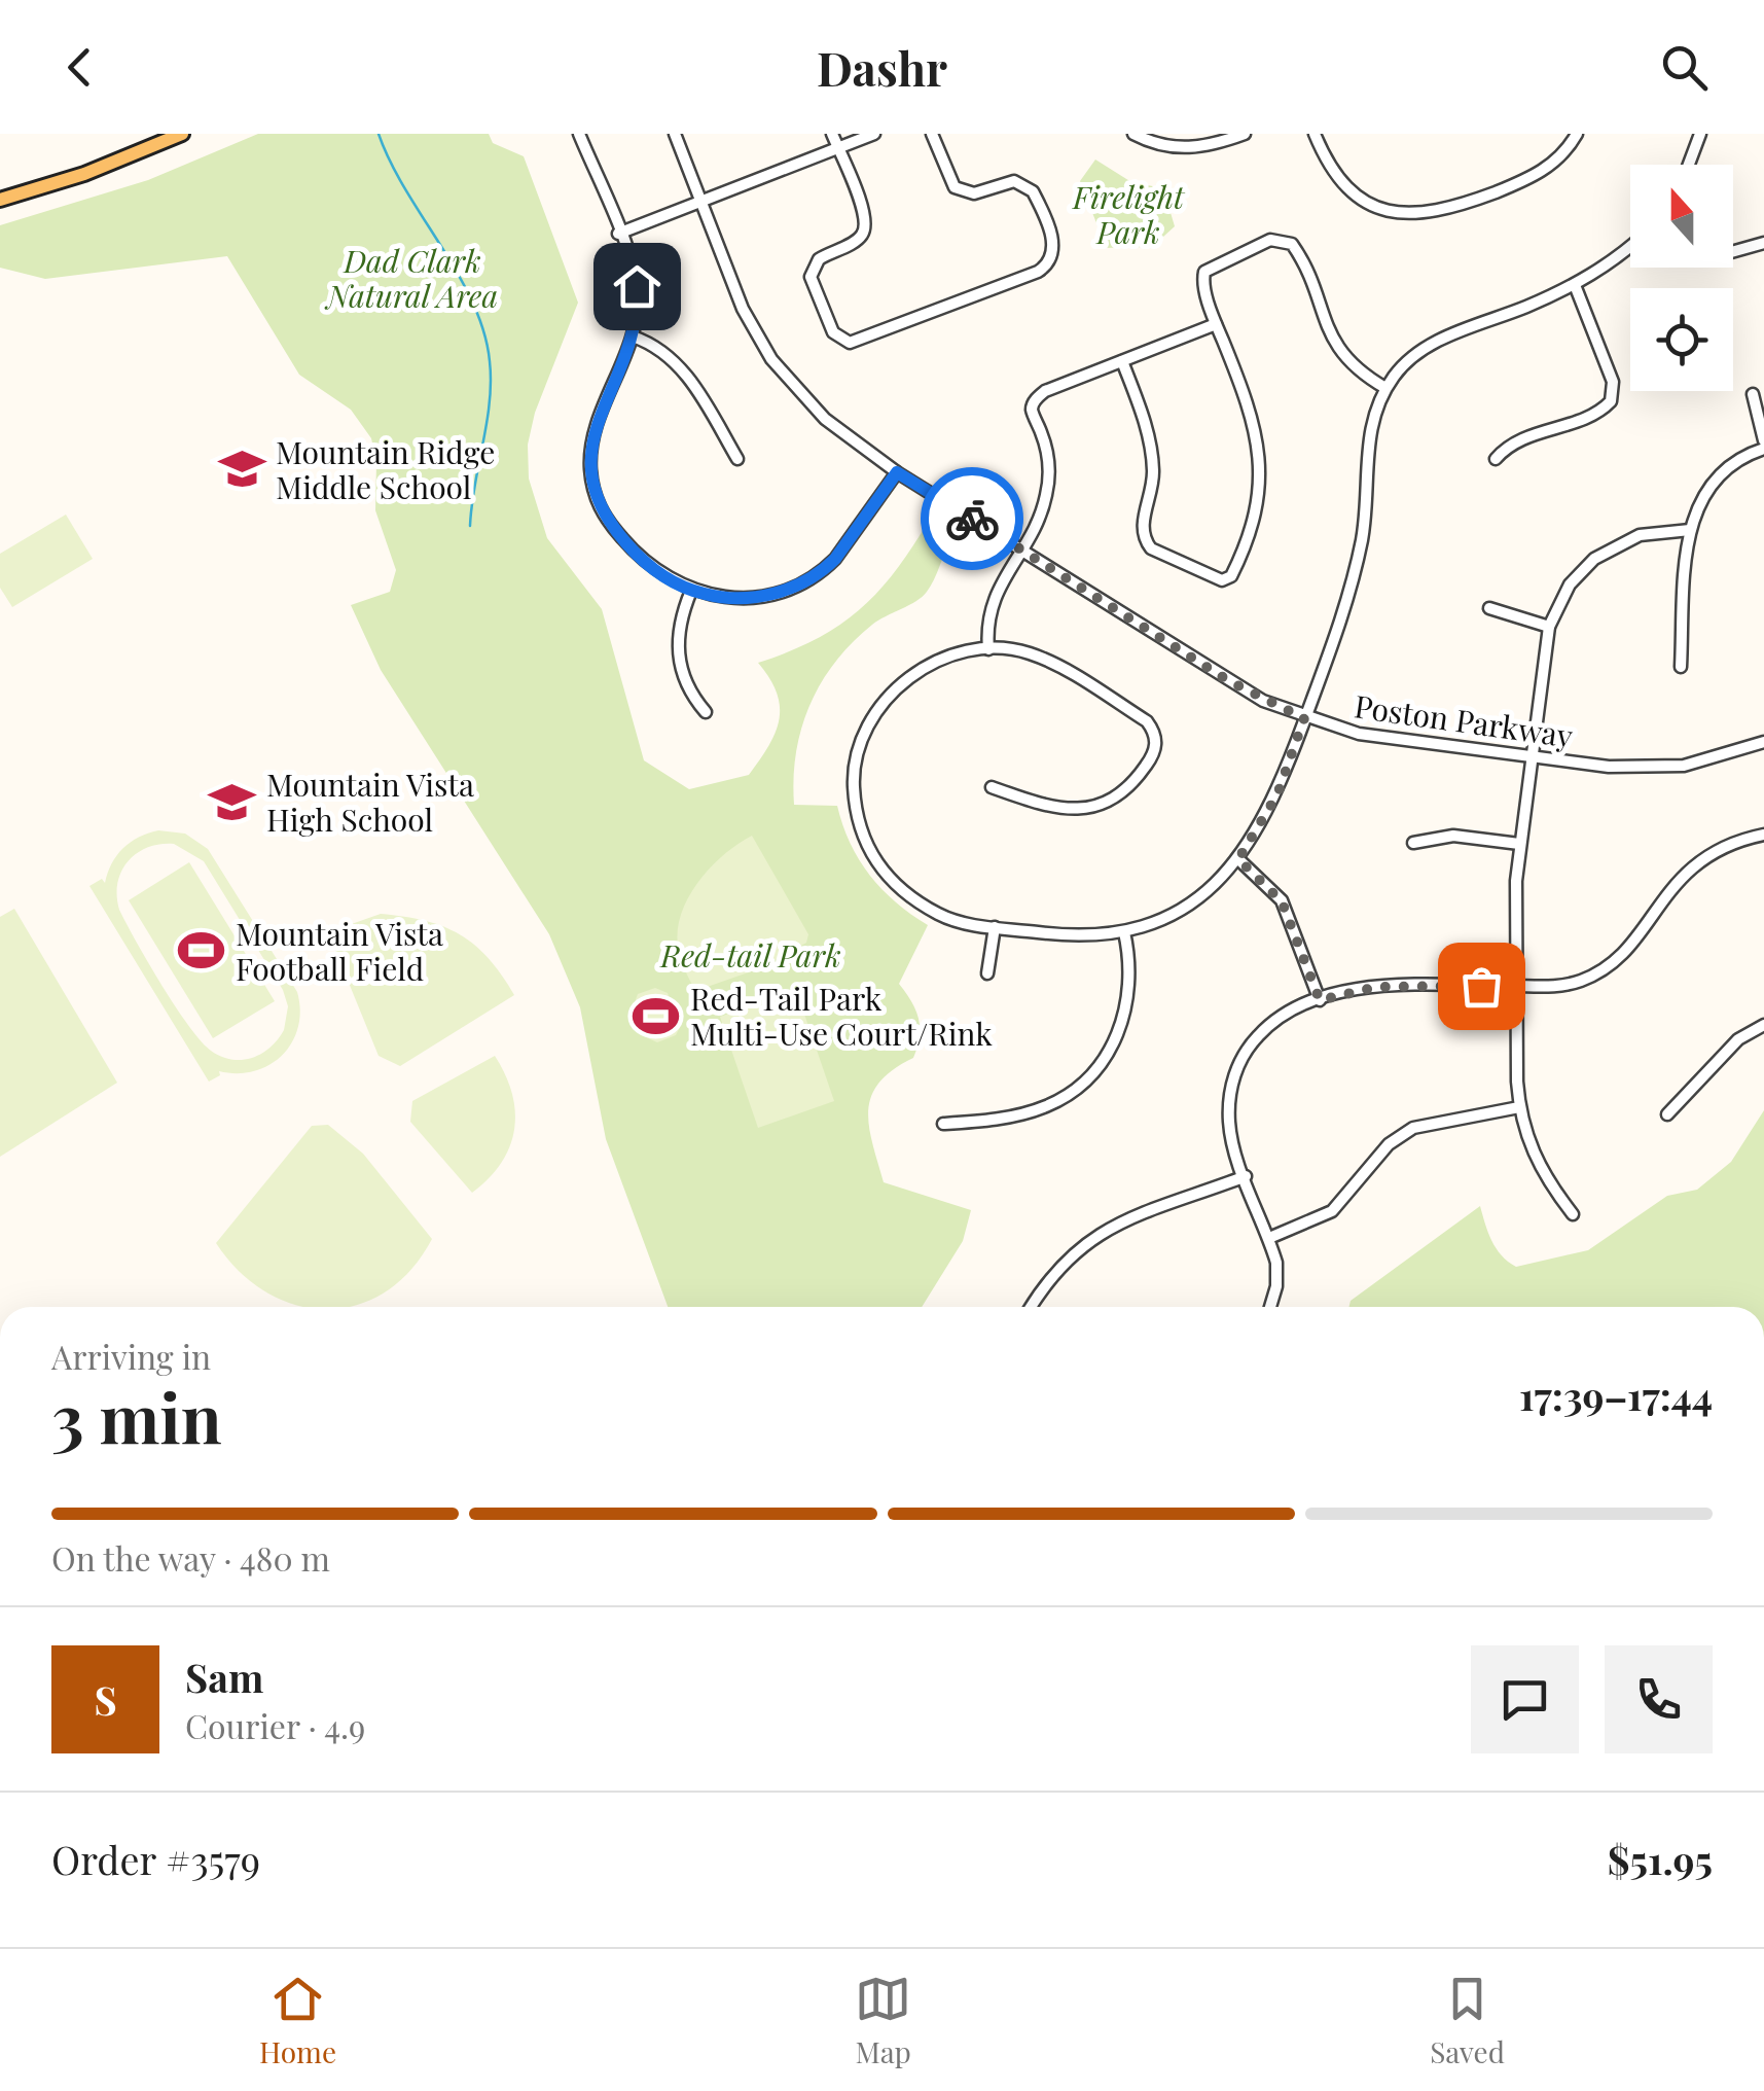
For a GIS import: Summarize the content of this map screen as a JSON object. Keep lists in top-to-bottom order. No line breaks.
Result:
{"streets":{"street":["Poston Parkway"]},"parks":["Firelight Park","Dad Clark Natural Area","Red-tail Park"],"places":{"school or university":["Mountain Ridge Middle School","Mountain Vista High School"],"sports":["Mountain Vista Football Field","Red-Tail Park Multi-Use Court/Rink"]},"north":"top","page":{"header":"Dashr","heading":["3 min","Arriving in","17:39–17:44"],"panel":["Sam","Courier · 4.9","Order #3579","$51.95"],"bar":"On the way · 480 m","round":"S","tabs":["Home","Map","Saved"]}}
